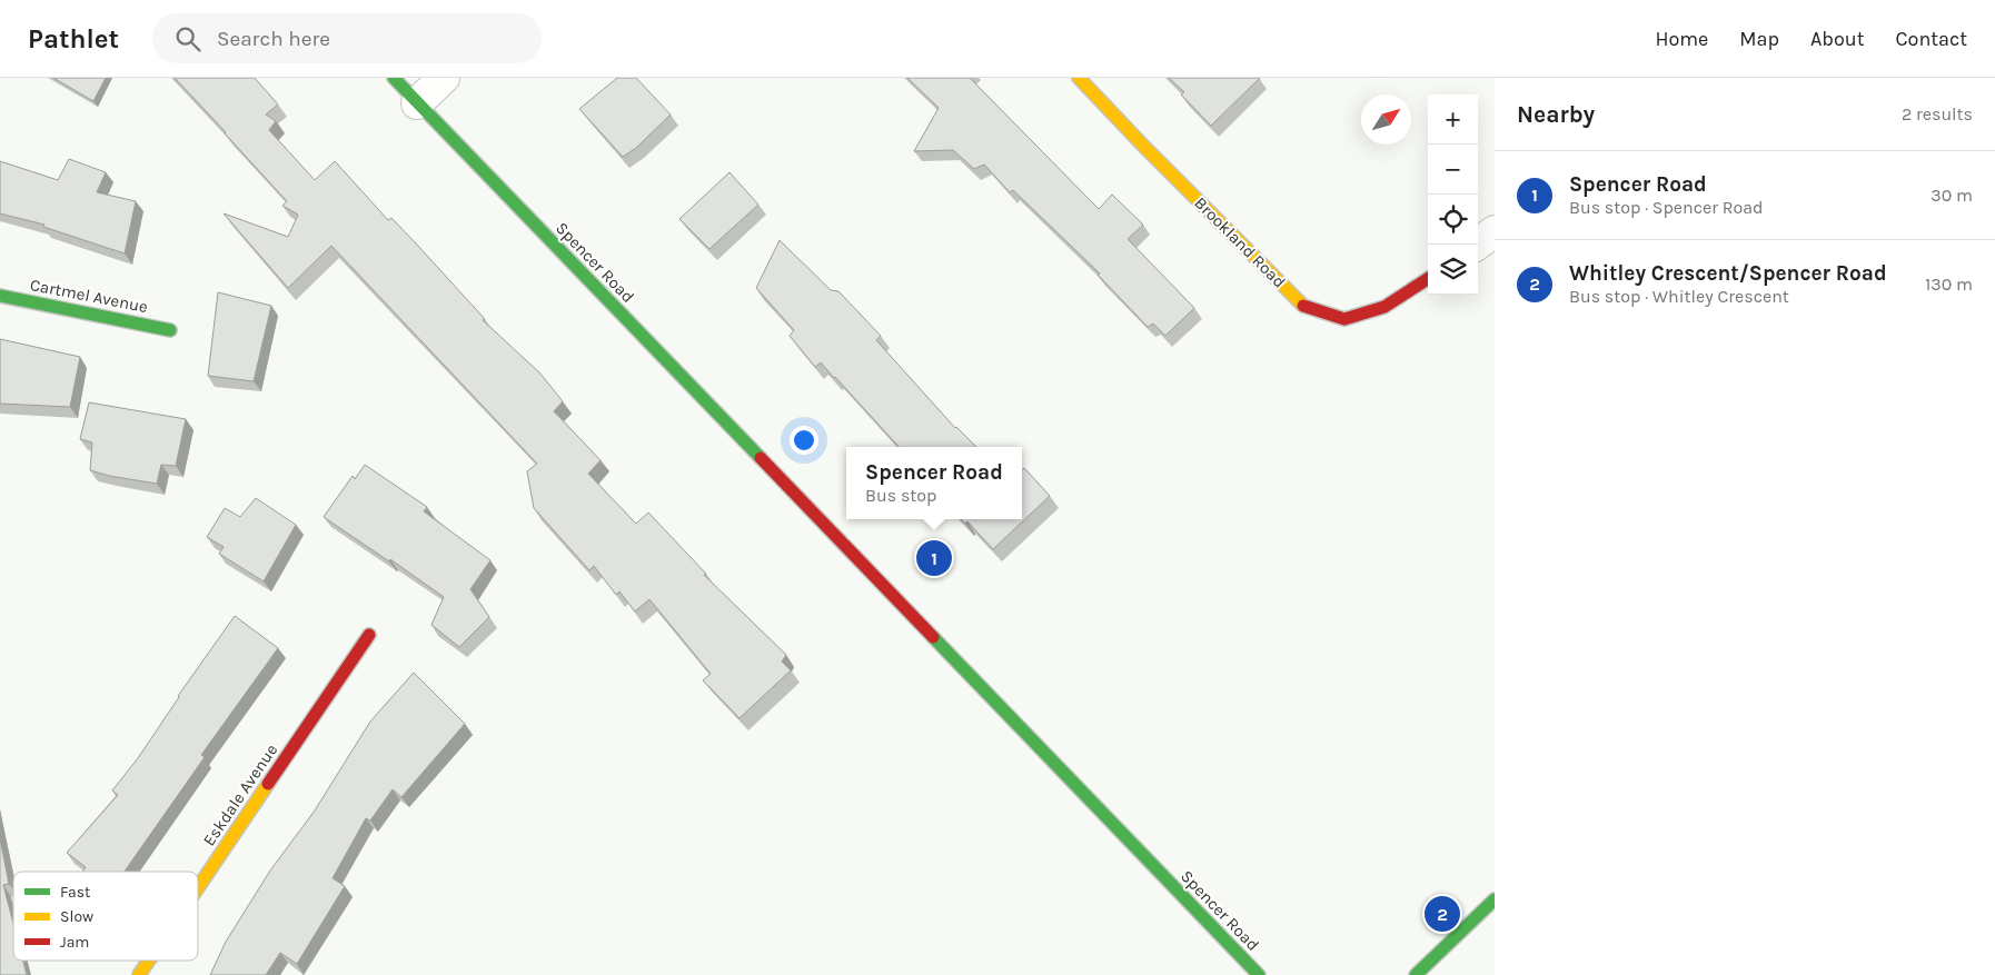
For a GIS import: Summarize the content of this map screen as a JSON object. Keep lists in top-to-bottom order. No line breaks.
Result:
{"streets":{"street":["Brookland Road","Spencer Road","Cartmel Avenue","Eskdale Avenue"]},"legend":["Fast","Slow","Jam"],"north":"top right","page":{"header":"Pathlet","search":"Search here","nav":["Home","Map","About","Contact"],"heading":["Nearby","2 results"],"map_buttons":["+","−"],"list":[{"mark":"1","name":"Spencer Road","note":"Bus stop · Spencer Road","value":"30 m"},{"mark":"2","name":"Whitley Crescent/Spencer Road","note":"Bus stop · Whitley Crescent","value":"130 m"}],"popup":["Spencer Road","Bus stop"],"pins":["1","2"]}}
